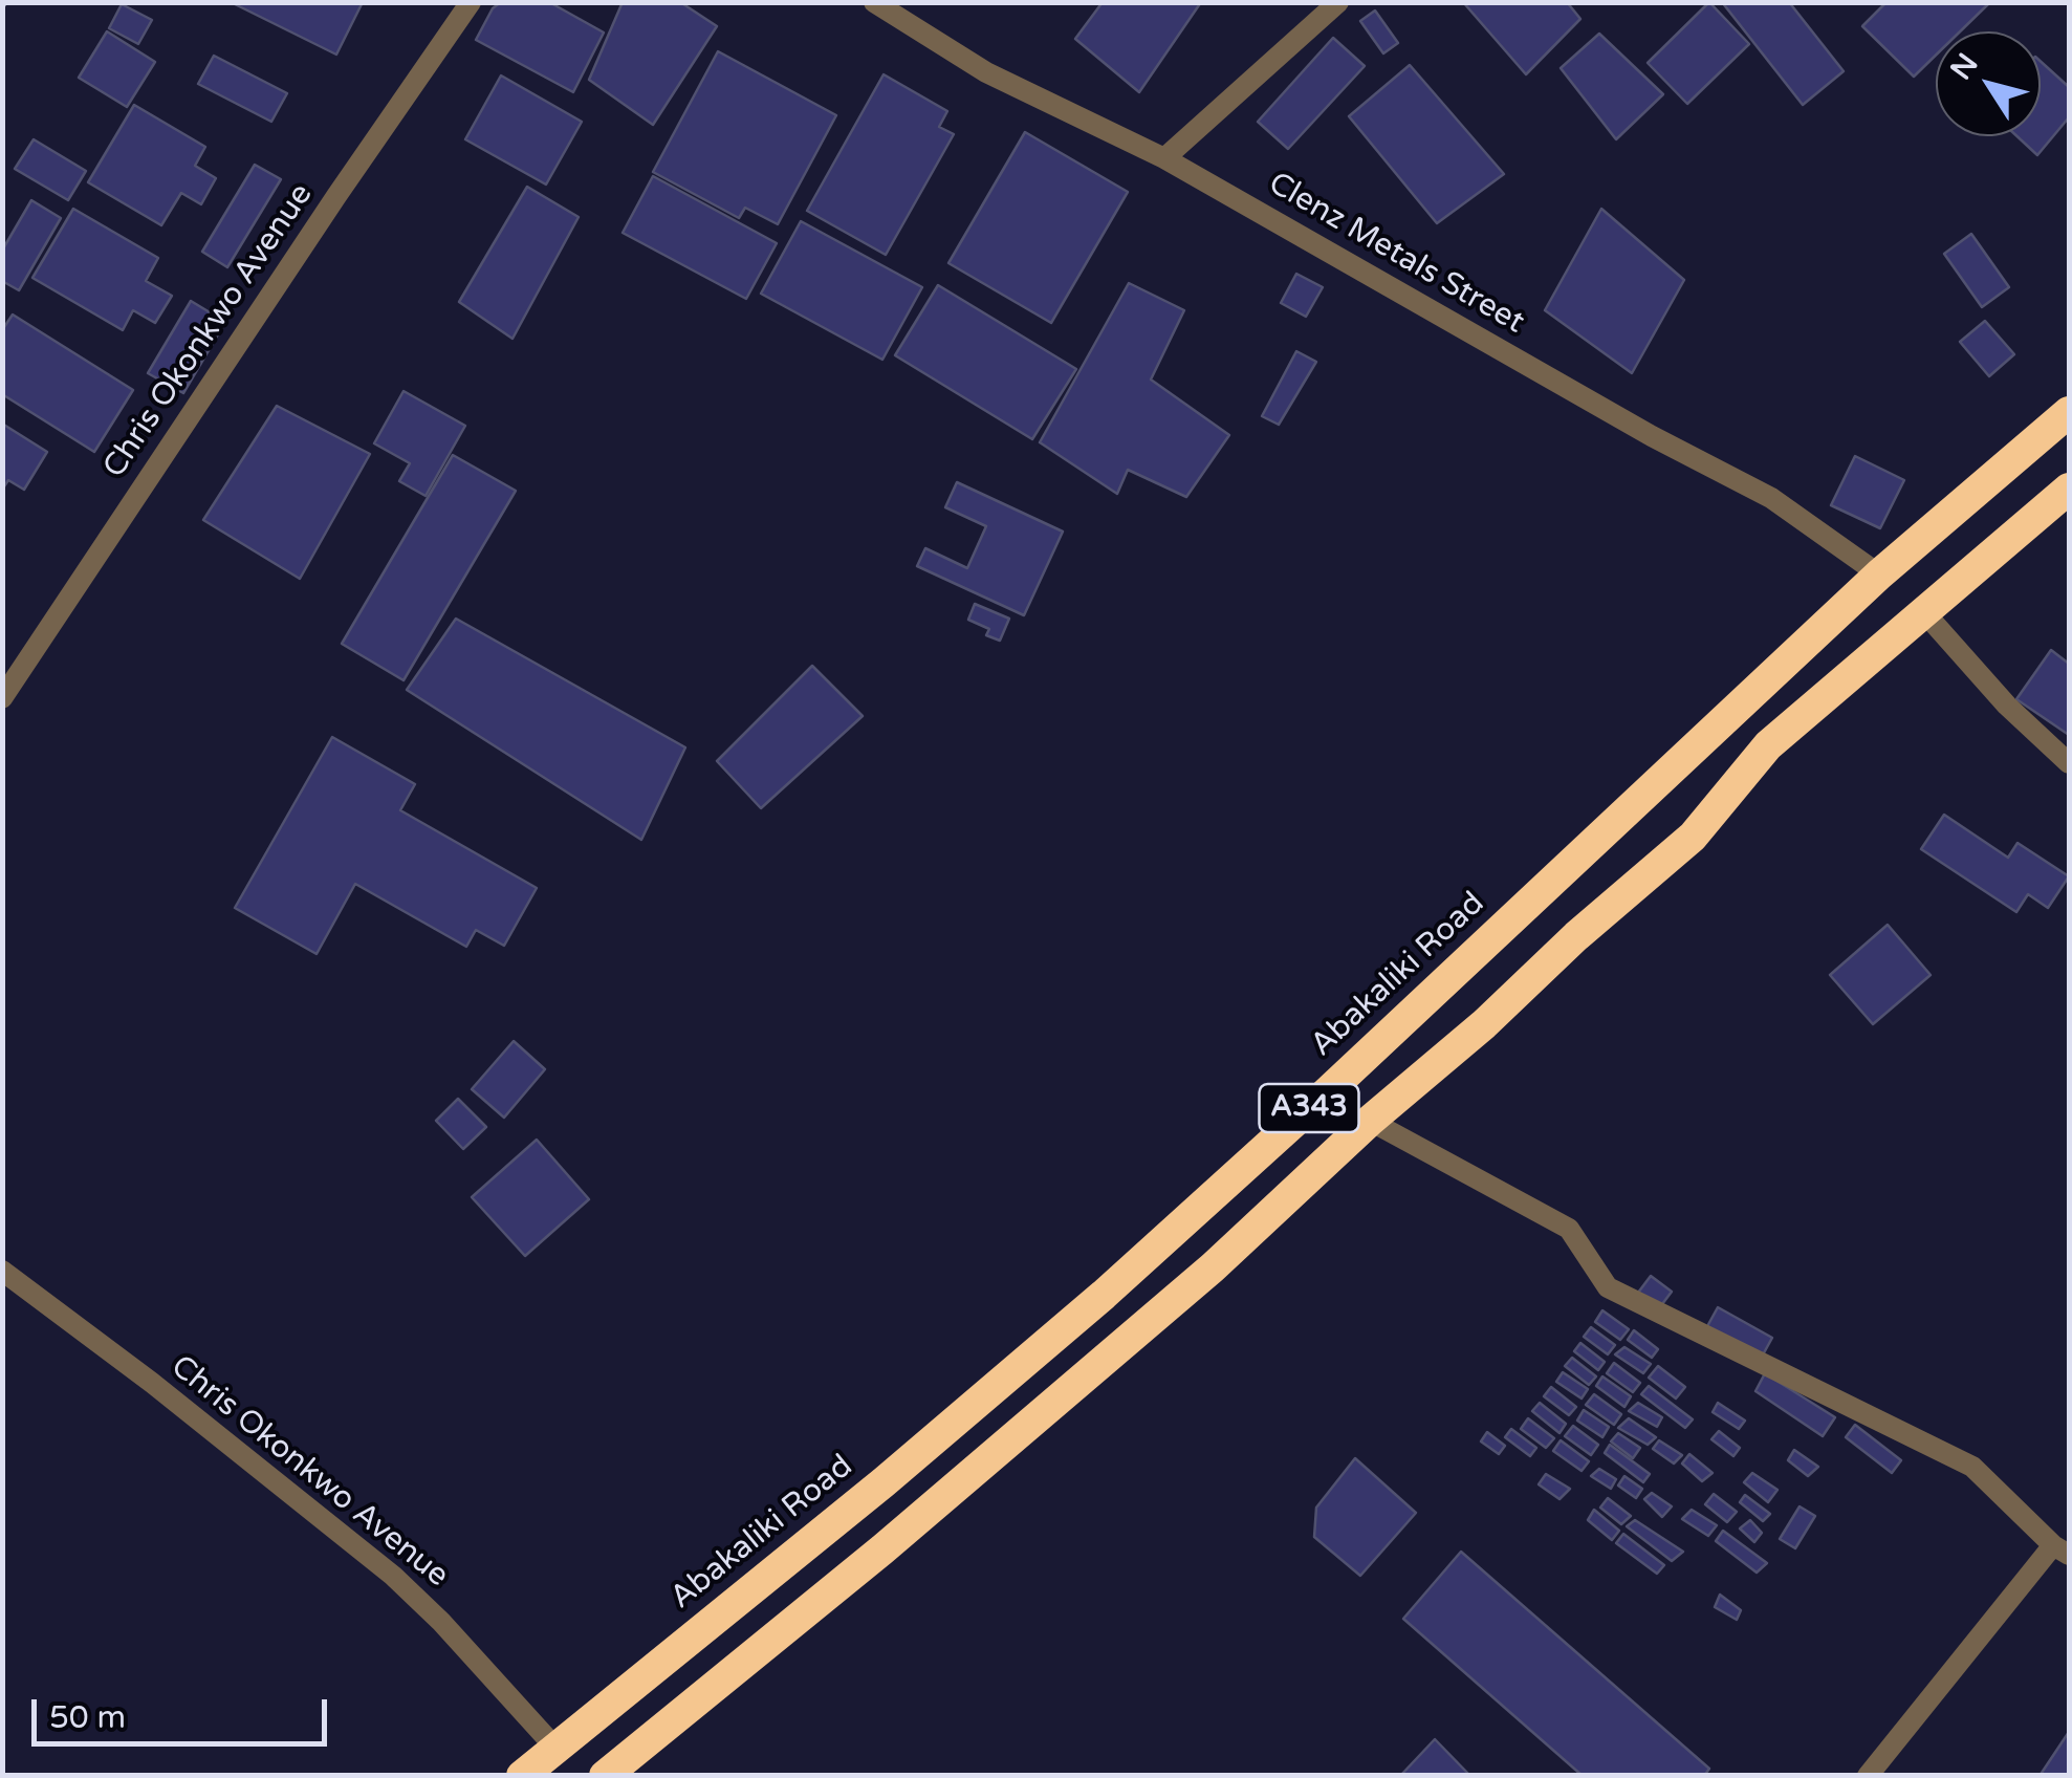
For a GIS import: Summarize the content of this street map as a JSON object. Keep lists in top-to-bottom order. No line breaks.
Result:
{"streets":{"highway":["Abakaliki Road","A343"],"street":["Clenz Metals Street","Chris Okonkwo Avenue"]},"crossings":[["Clenz Metals Street","Abakaliki Road"],["Chris Okonkwo Avenue","Abakaliki Road"]],"scale_bar":"50 m","north":"top left"}
